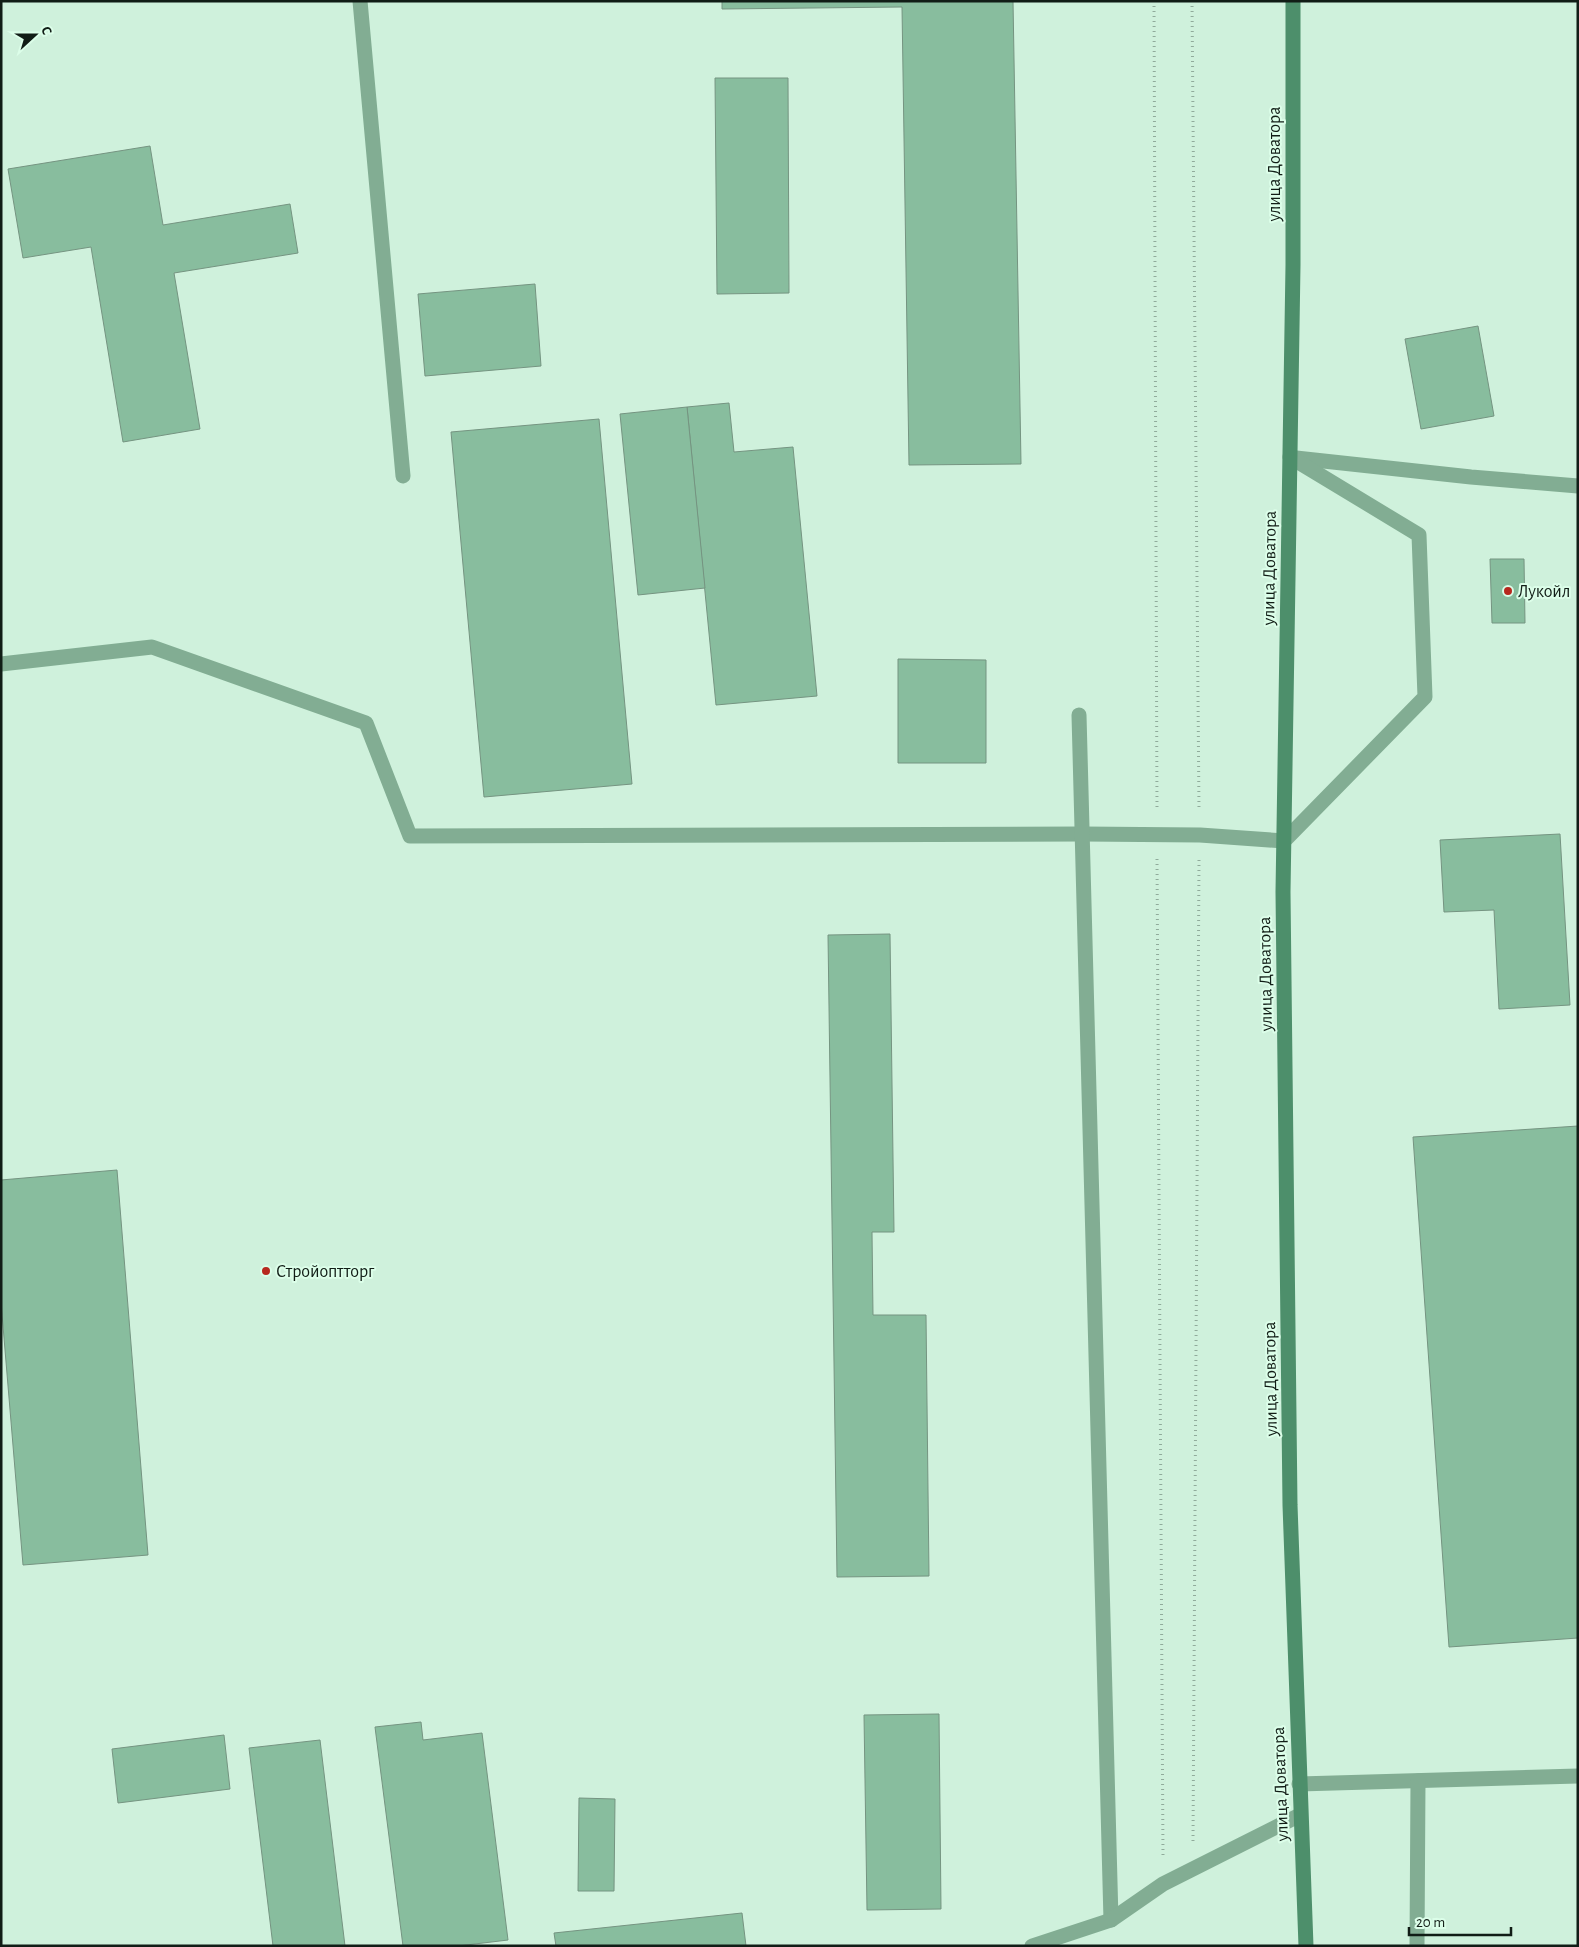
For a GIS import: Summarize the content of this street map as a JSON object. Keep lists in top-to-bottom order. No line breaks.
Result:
{"streets":{"main road":["улица Доватора"]},"places":["Лукойл","Стройоптторг"],"scale_bar":"20 m","north":"right"}
